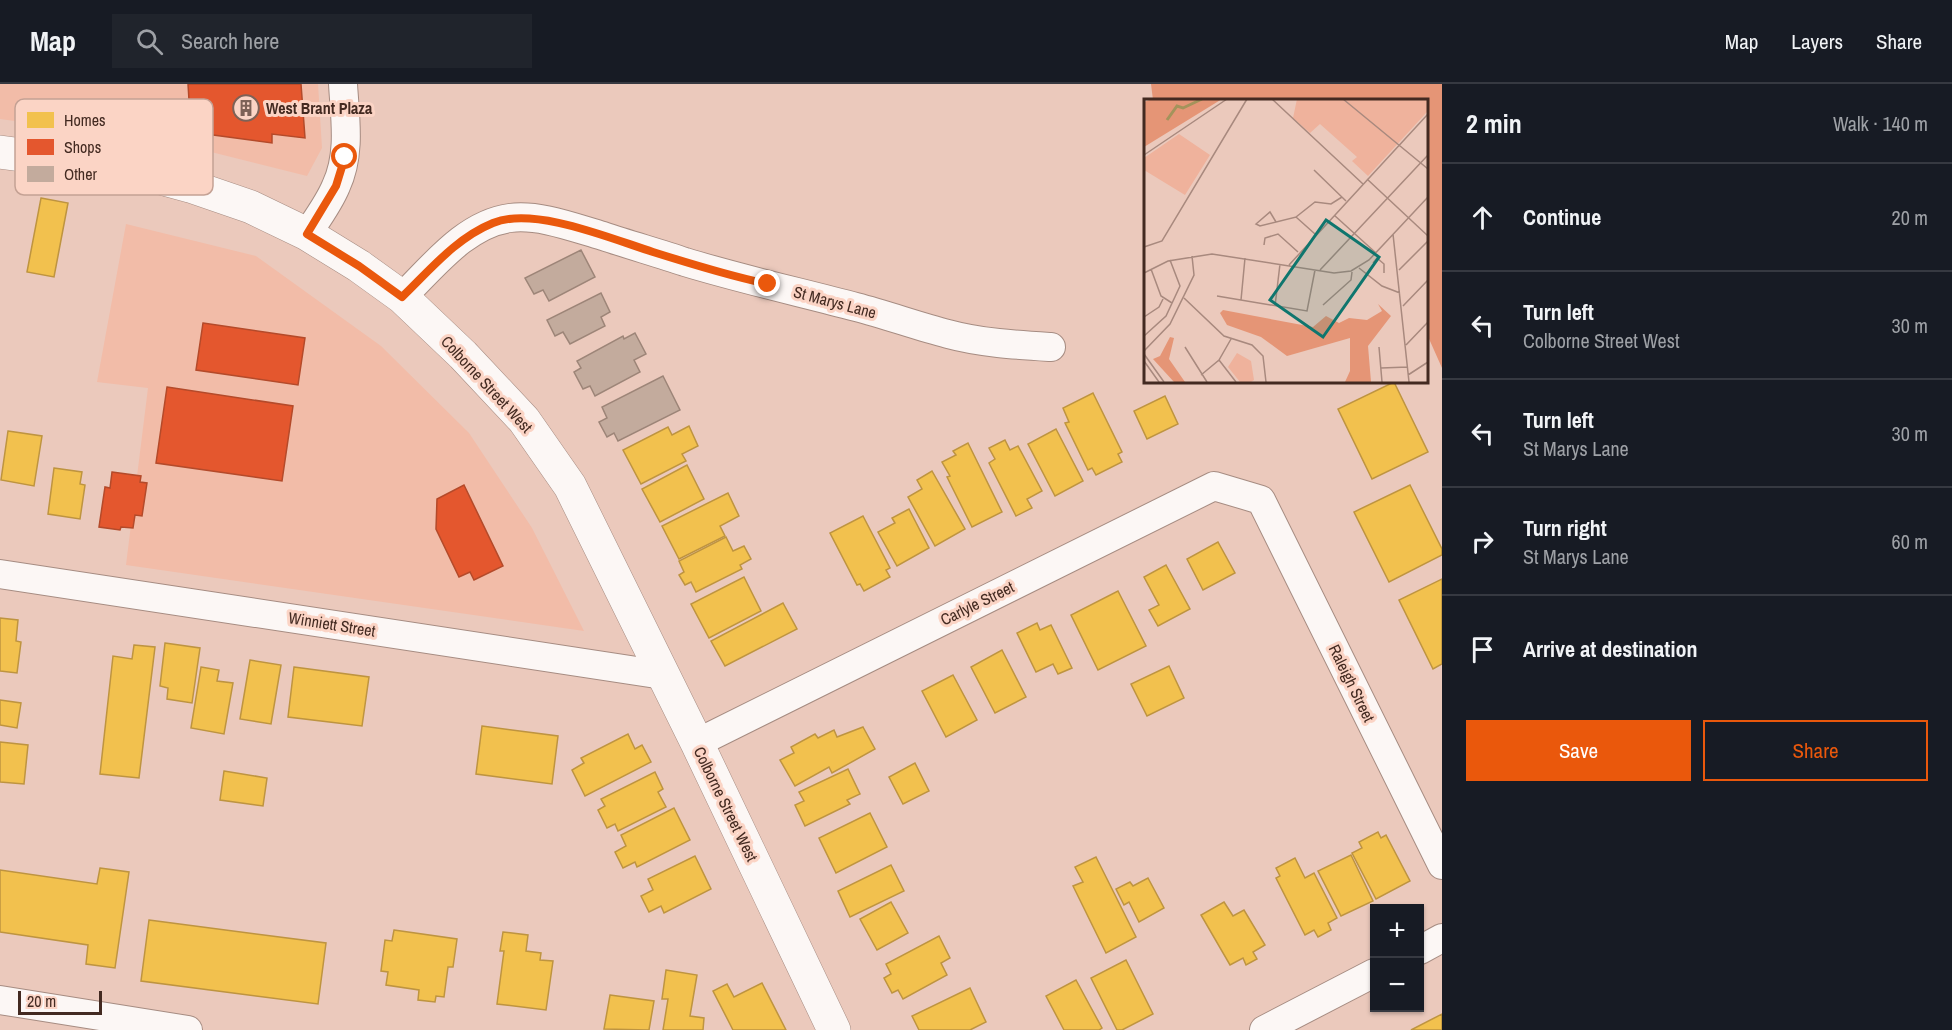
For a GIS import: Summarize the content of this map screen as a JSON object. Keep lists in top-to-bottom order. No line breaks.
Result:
{"streets":{"main road":["Colborne Street West"],"street":["St Marys Lane","Carlyle Street","Winniett Street","Raleigh Street"]},"crossings":[["St Marys Lane","Colborne Street West"],["Colborne Street West","Carlyle Street"],["Colborne Street West","Winniett Street"],["Carlyle Street","Raleigh Street"]],"places":{"building":["West Brant Plaza"]},"legend":["Homes","Shops","Other"],"scale_bar":"20 m","page":{"header":"Map","search":"Search here","nav":["Map","Layers","Share"],"heading":["2 min","Walk · 140 m"],"list":[["Continue","20 m"],["Turn left","Colborne Street West","30 m"],["Turn left","St Marys Lane","30 m"],["Turn right","St Marys Lane","60 m"],"Arrive at destination"],"buttons":["Save","Share"],"map_buttons":["+","−"],"scale":"20 m"}}
